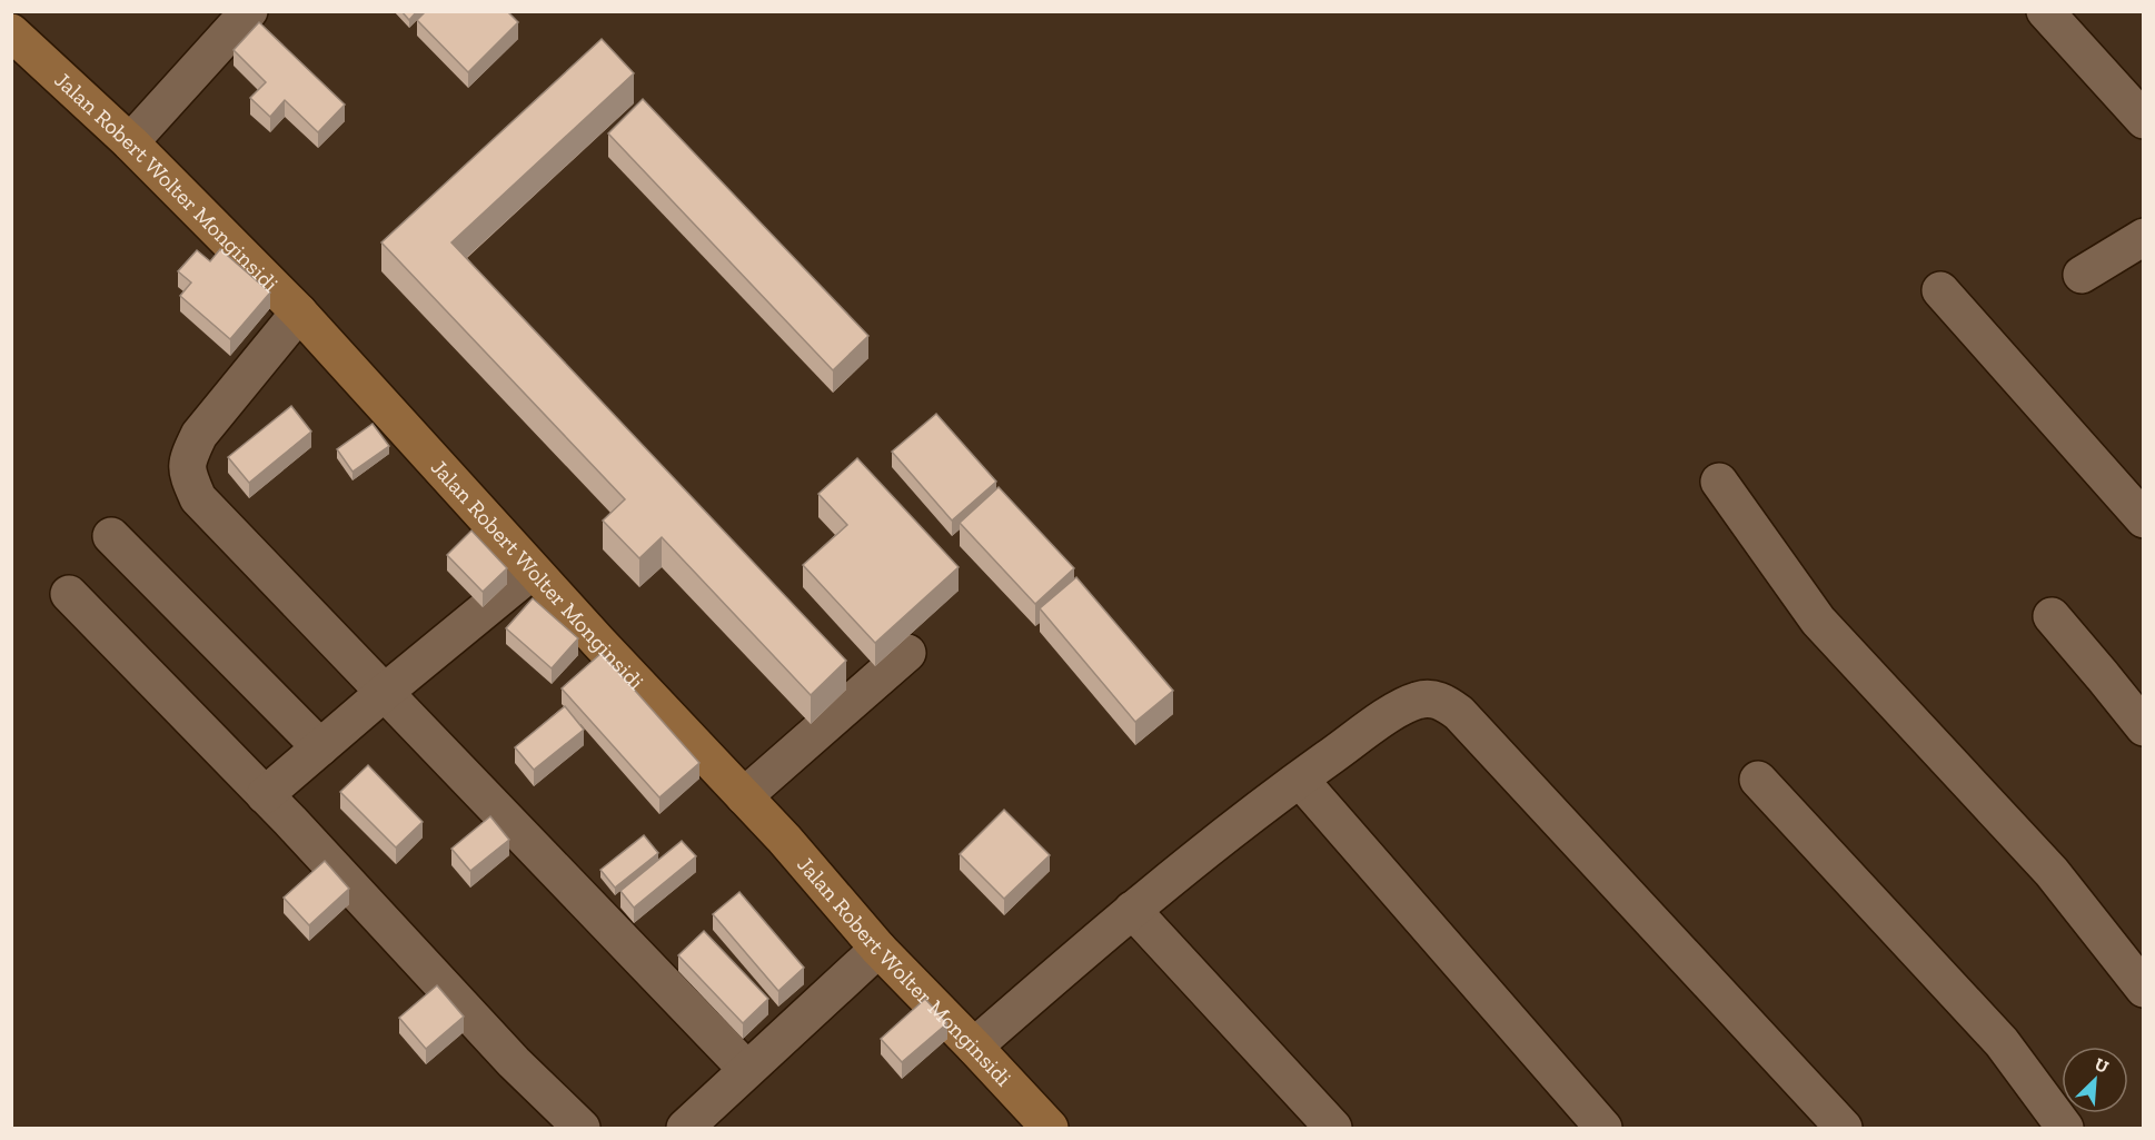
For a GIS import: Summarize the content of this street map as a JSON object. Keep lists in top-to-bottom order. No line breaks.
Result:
{"streets":{"main road":["Jalan Robert Wolter Monginsidi"]},"north":"top right"}
